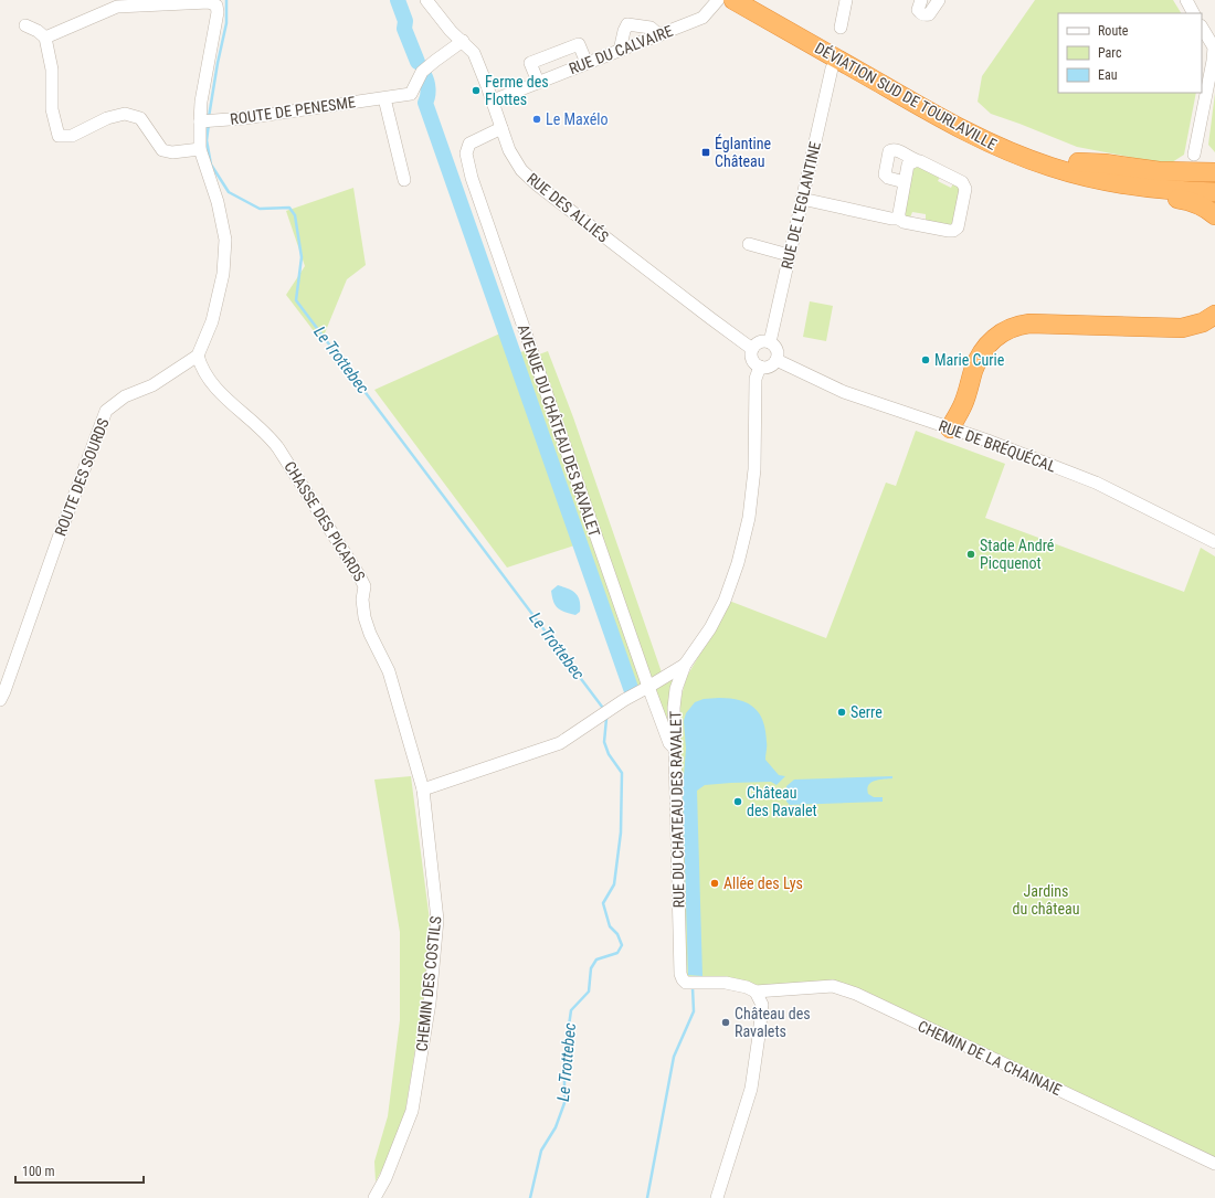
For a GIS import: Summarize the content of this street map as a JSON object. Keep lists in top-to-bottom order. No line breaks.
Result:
{"streets":{"highway":["DÉVIATION SUD DE TOURLAVILLE"],"street":["RUE DU CALVAIRE","ROUTE DE PENESME","RUE DE L'EGLANTINE","RUE DES ALLIÉS","AVENUE DU CHÂTEAU DES RAVALET","RUE DE BRÉQUÉCAL","ROUTE DES SOURDS","CHASSE DES PICARDS","RUE DU CHATEAU DES RAVALET","CHEMIN DES COSTILS","CHEMIN DE LA CHAINAIE"]},"crossings":[["RUE DU CALVAIRE","RUE DES ALLIÉS"],["ROUTE DE PENESME","RUE DES ALLIÉS"],["RUE DE L'EGLANTINE","RUE DES ALLIÉS"],["RUE DE L'EGLANTINE","RUE DE BRÉQUÉCAL"],["RUE DE L'EGLANTINE","RUE DU CHATEAU DES RAVALET"],["RUE DES ALLIÉS","AVENUE DU CHÂTEAU DES RAVALET"],["RUE DES ALLIÉS","RUE DE BRÉQUÉCAL"],["RUE DES ALLIÉS","RUE DU CHATEAU DES RAVALET"],["AVENUE DU CHÂTEAU DES RAVALET","RUE DU CHATEAU DES RAVALET"],["RUE DE BRÉQUÉCAL","RUE DU CHATEAU DES RAVALET"],["ROUTE DES SOURDS","CHASSE DES PICARDS"],["CHASSE DES PICARDS","CHEMIN DES COSTILS"],["RUE DU CHATEAU DES RAVALET","CHEMIN DE LA CHAINAIE"]],"water":["Le Trottebec"],"parks":["Jardins du château"],"places":{"other":["Ferme des Flottes","Le Maxélo","Marie Curie","Stade André Picquenot","Serre","Château des Ravalet","Allée des Lys","Château des Ravalets"],"transit":["Églantine Château"]},"legend":["Route","Parc","Eau"],"scale_bar":"100 m"}
